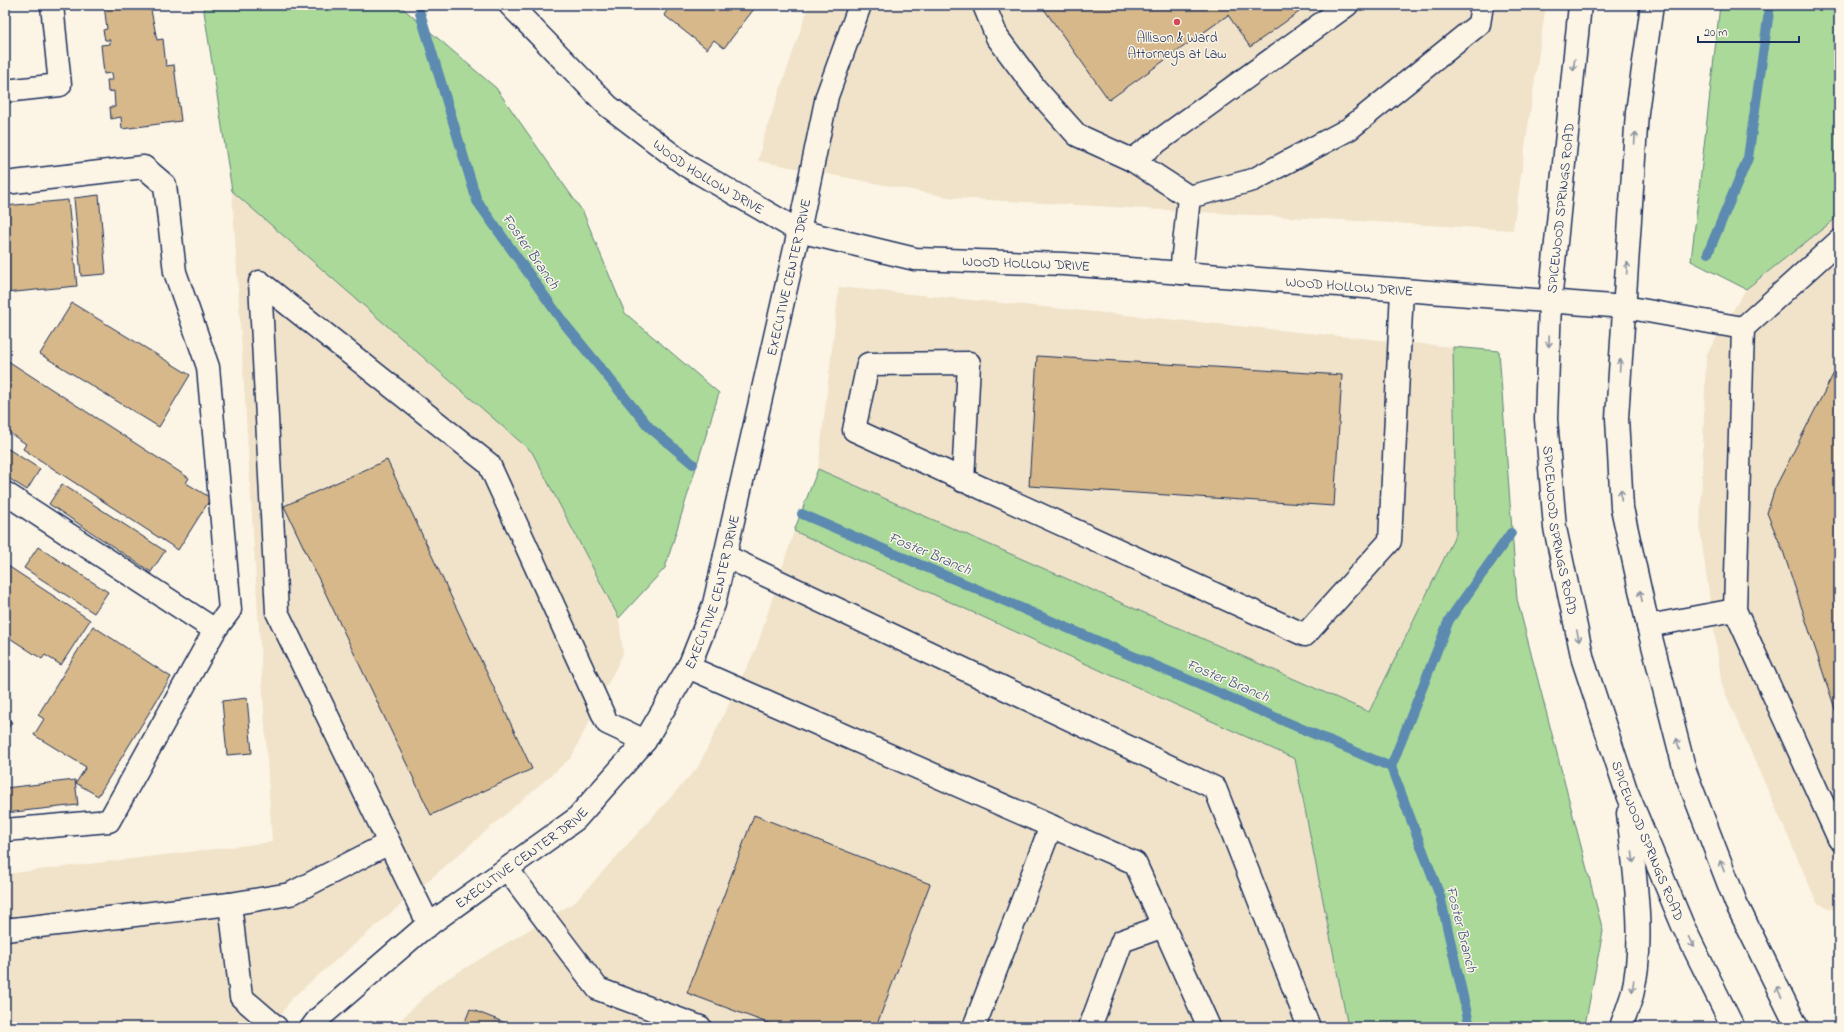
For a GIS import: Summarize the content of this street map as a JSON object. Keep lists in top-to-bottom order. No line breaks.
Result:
{"streets":{"street":["WOOD HOLLOW DRIVE","SPICEWOOD SPRINGS ROAD","EXECUTIVE CENTER DRIVE"]},"crossings":[["WOOD HOLLOW DRIVE","SPICEWOOD SPRINGS ROAD"],["WOOD HOLLOW DRIVE","EXECUTIVE CENTER DRIVE"]],"water":["Foster Branch"],"places":["Allison & Ward Attorneys at Law"],"scale_bar":"20 m"}
